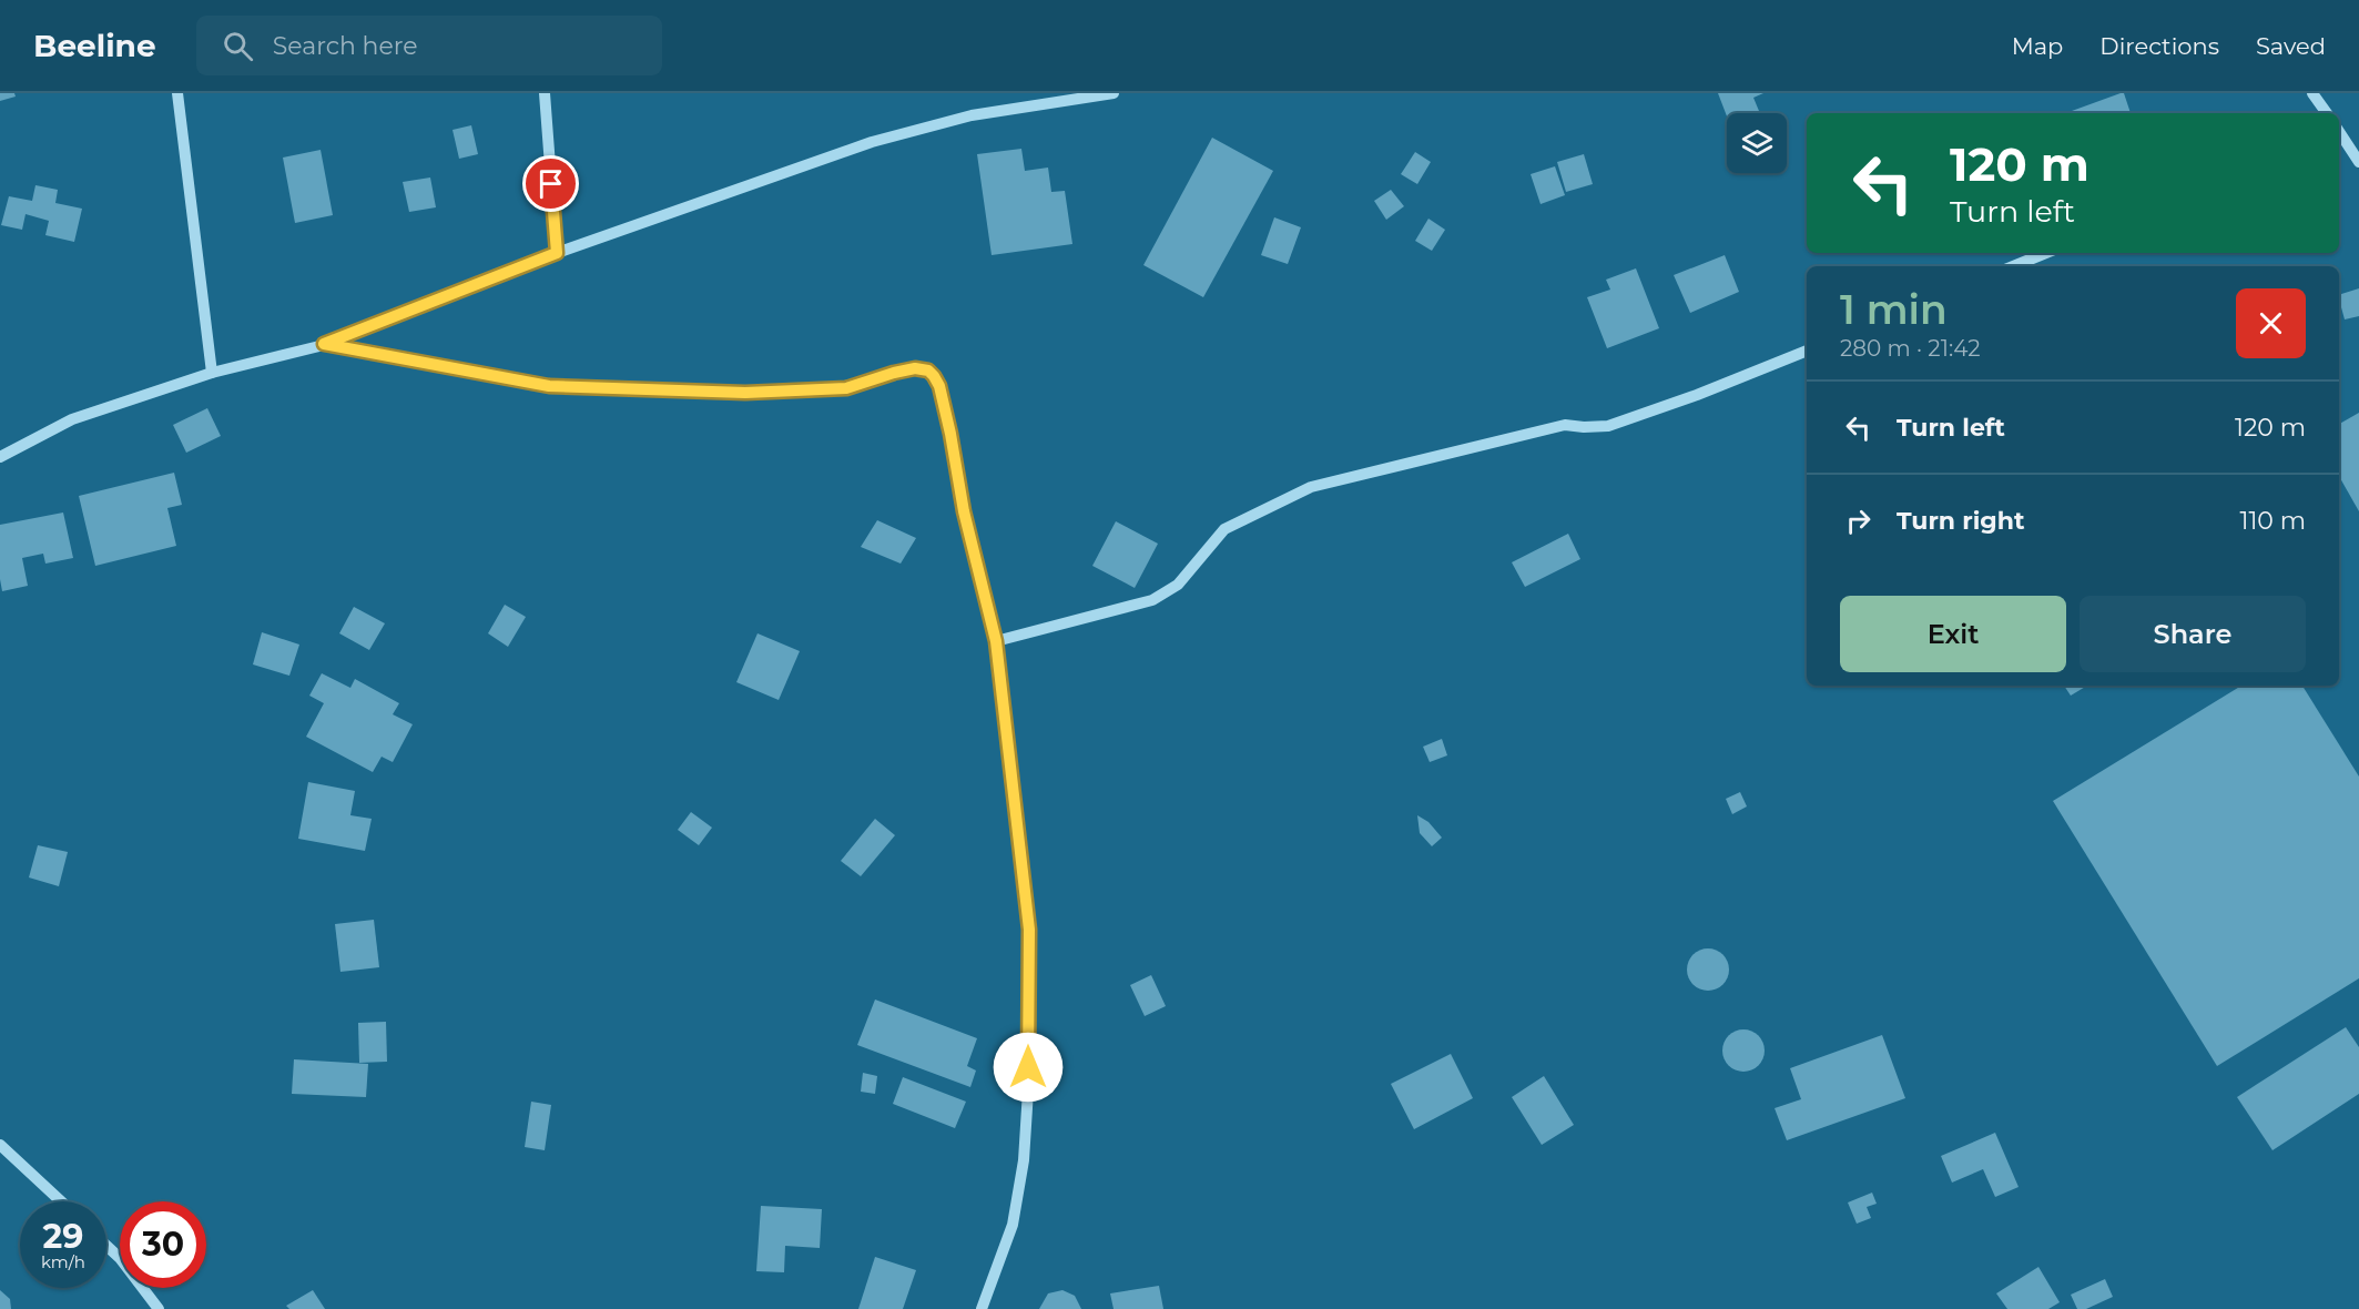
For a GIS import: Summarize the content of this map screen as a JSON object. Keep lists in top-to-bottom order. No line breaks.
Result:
{"page":{"header":"Beeline","search":"Search here","nav":["Map","Directions","Saved"],"turn":["120 m","Turn left"],"heading":["1 min","280 m · 21:42"],"list":[{"name":"Turn left","value":"120 m"},{"name":"Turn right","value":"110 m"}],"buttons":["Exit","Share"],"speed":"29 km/h","limit":"30"}}
